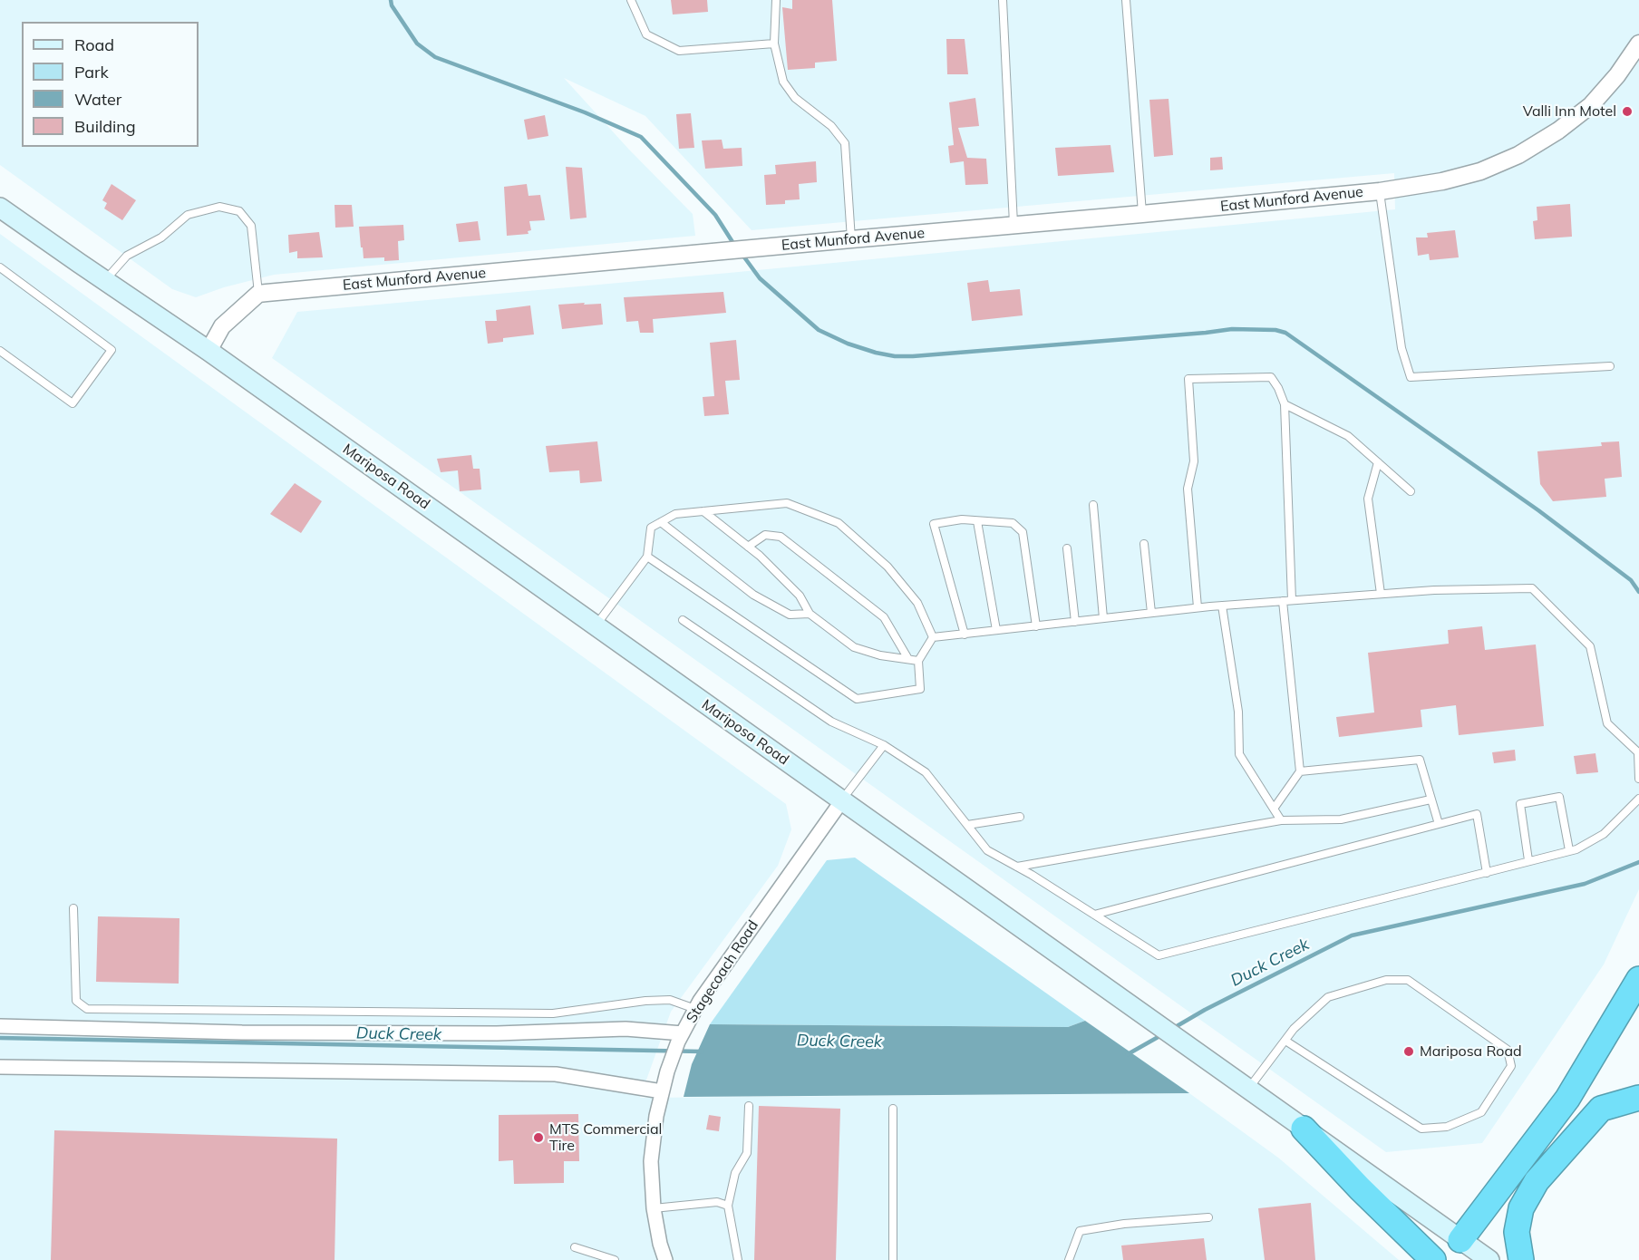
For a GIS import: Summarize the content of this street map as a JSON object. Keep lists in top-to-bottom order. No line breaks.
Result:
{"streets":{"main road":["Mariposa Road"],"street":["East Munford Avenue","Stagecoach Road"]},"crossings":[["Mariposa Road","Stagecoach Road"]],"water":["Duck Creek"],"places":["Valli Inn Motel","Mariposa Road","MTS Commercial Tire"],"legend":["Road","Park","Water","Building"]}
